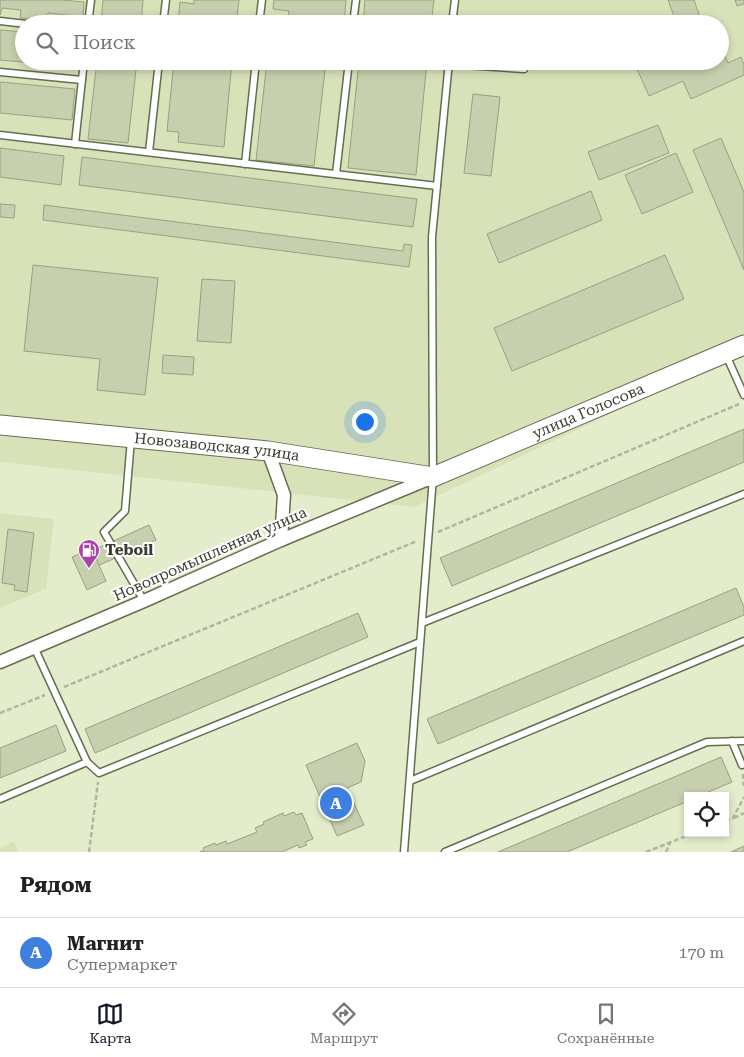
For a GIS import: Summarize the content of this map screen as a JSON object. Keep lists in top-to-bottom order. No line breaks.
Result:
{"streets":{"main road":["улица Голосова","Новозаводская улица"],"street":["Новопромышленная улица"]},"crossings":[["улица Голосова","Новозаводская улица"],["улица Голосова","Новопромышленная улица"],["Новозаводская улица","Новопромышленная улица"]],"places":{"fuel station":["Teboil"]},"page":{"search":"Поиск","pins":"A","heading":"Рядом","list":[{"mark":"A","name":"Магнит","note":"Супермаркет","value":"170 m"}],"nav":["Карта","Маршрут","Сохранённые"]}}
